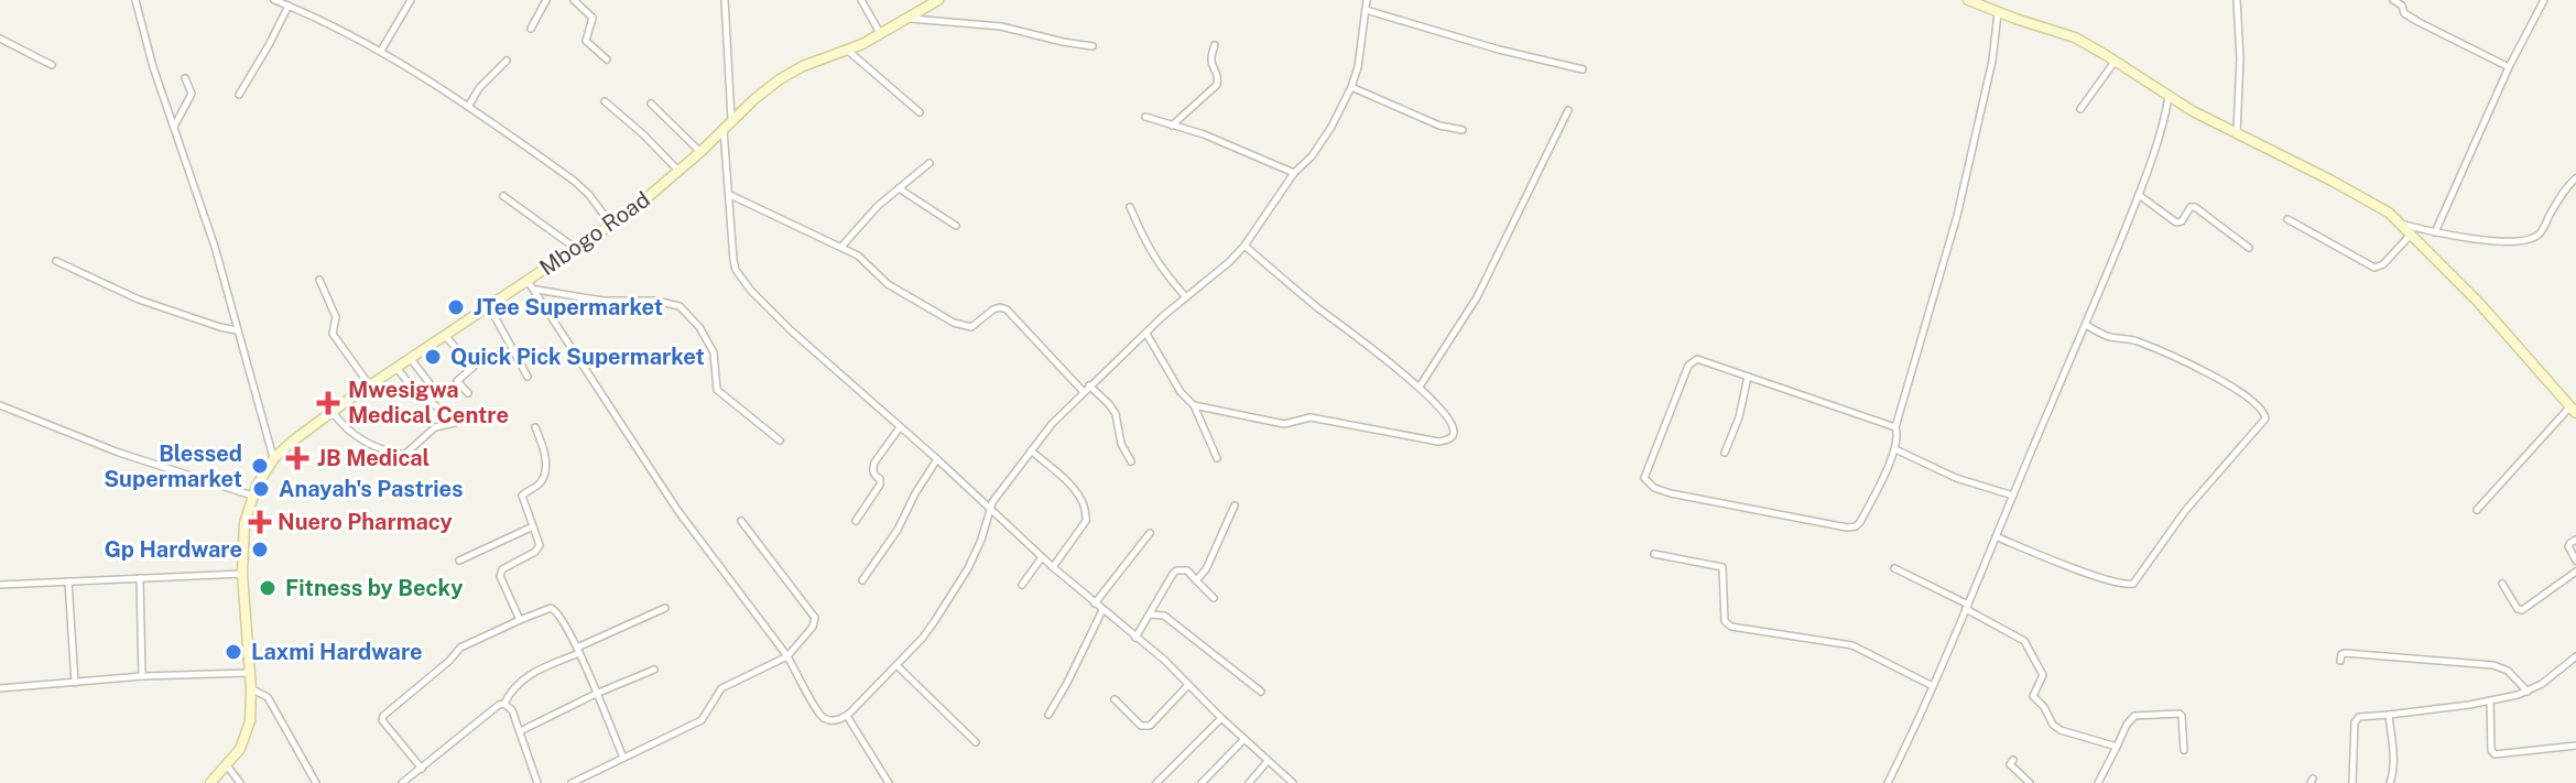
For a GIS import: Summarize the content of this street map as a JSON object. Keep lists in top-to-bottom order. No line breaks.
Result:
{"streets":{"main road":["Mbogo Road"]},"places":{"other":["JTee Supermarket","Quick Pick Supermarket","Blessed Supermarket","Anayah's Pastries","Gp Hardware","Fitness by Becky","Laxmi Hardware"],"health":["Mwesigwa Medical Centre","JB Medical","Nuero Pharmacy"]}}
